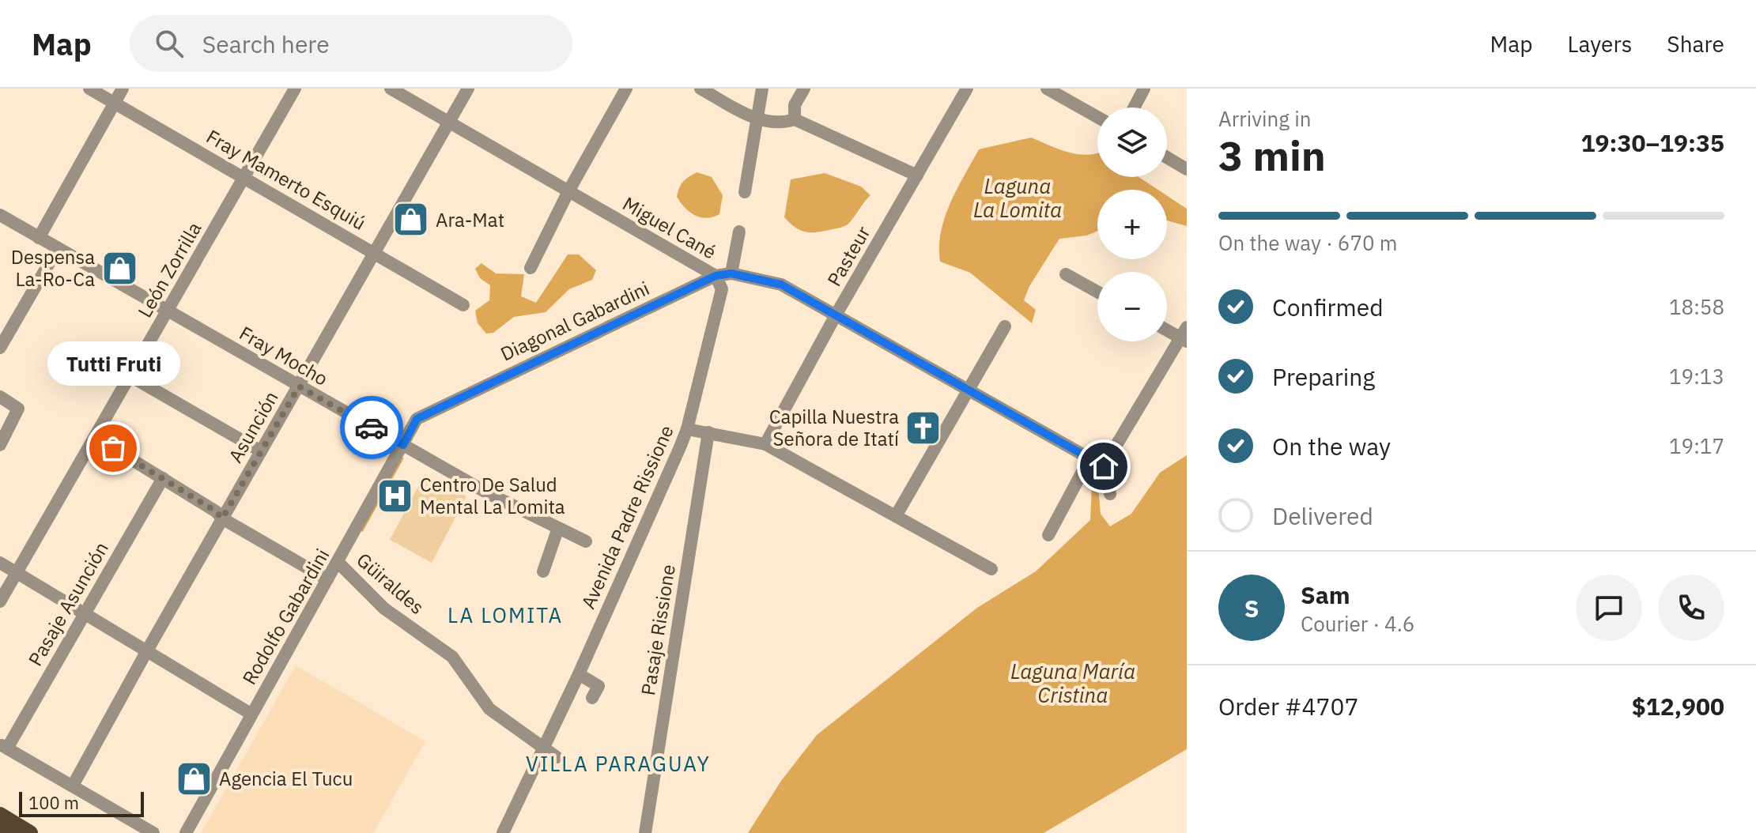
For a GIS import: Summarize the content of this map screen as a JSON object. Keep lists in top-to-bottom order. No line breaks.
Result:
{"streets":{"street":["Fray Mamerto Esquiú","Miguel Cané","Pasteur","León Zorrilla","Diagonal Gabardini","Fray Mocho","Asunción","Avenida Padre Rissione","Güiraldes","Pasaje Asunción","Rodolfo Gabardini","Pasaje Rissione"]},"crossings":[["Fray Mamerto Esquiú","León Zorrilla"],["Fray Mamerto Esquiú","Asunción"],["Miguel Cané","Pasteur"],["Miguel Cané","Diagonal Gabardini"],["Miguel Cané","Asunción"],["Miguel Cané","Avenida Padre Rissione"],["León Zorrilla","Fray Mocho"],["Diagonal Gabardini","Avenida Padre Rissione"],["Diagonal Gabardini","Rodolfo Gabardini"],["Fray Mocho","Asunción"],["Fray Mocho","Rodolfo Gabardini"],["Avenida Padre Rissione","Güiraldes"],["Güiraldes","Rodolfo Gabardini"]],"districts":["LA LOMITA","VILLA PARAGUAY"],"water":["Laguna La Lomita","Laguna María Cristina"],"places":{"shop":["Ara-Mat","Despensa La-Ro-Ca","Agencia El Tucu"],"church":["Capilla Nuestra Señora de Itatí"],"other":["Tutti Fruti"],"hospital":["Centro De Salud Mental La Lomita"]},"scale_bar":"100 m","page":{"header":"Map","search":"Search here","nav":["Map","Layers","Share"],"heading":["3 min","Arriving in","19:30–19:35"],"panel":["Sam","Courier · 4.6","Order #4707","$12,900"],"map_buttons":["+","−"],"bar":"On the way · 670 m","list":[["Confirmed","18:58"],["Preparing","19:13"],["On the way","19:17"],"Delivered"],"bubble":"Tutti Fruti","round":"S","scale":"100 m"}}
